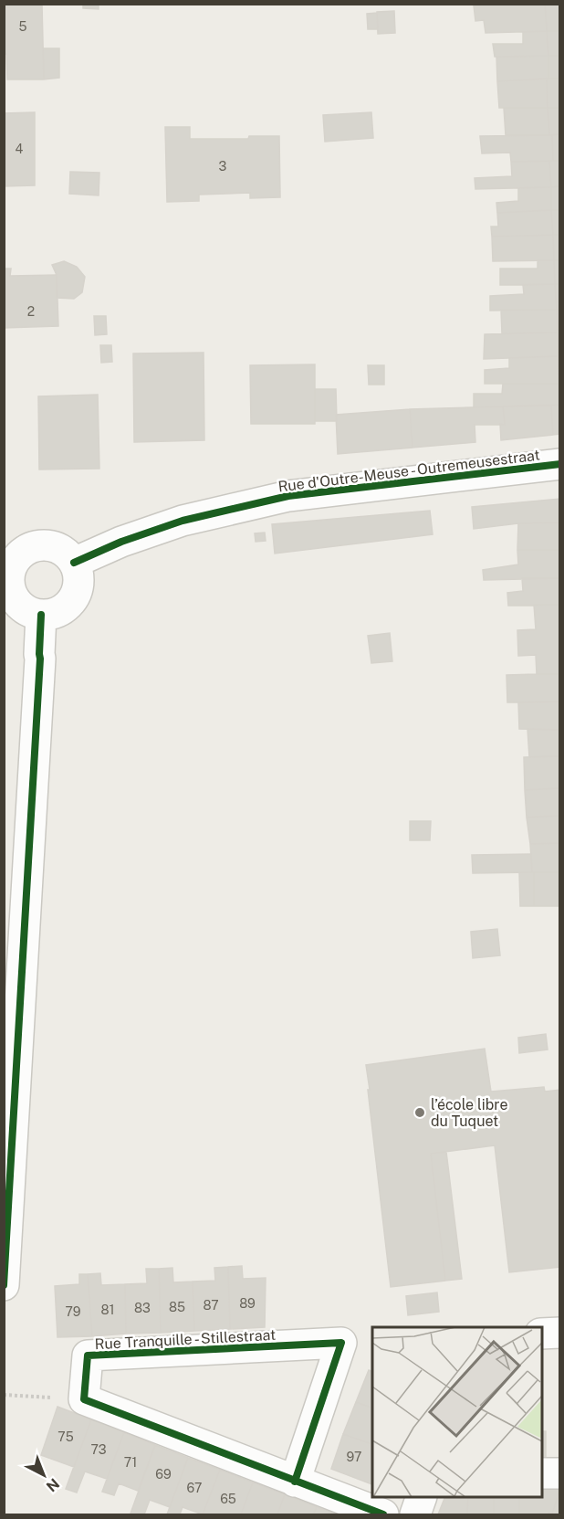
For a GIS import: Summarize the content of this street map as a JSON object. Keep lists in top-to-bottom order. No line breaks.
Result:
{"streets":{"street":["Rue d'Outre-Meuse - Outremeusestraat","Rue Tranquille - Stillestraat"]},"places":["l’école libre du Tuquet"],"house_numbers":["5","4","3","2","89","87","85","83","81","79","75","73","97","71","69","67","65"],"north":"bottom right"}
